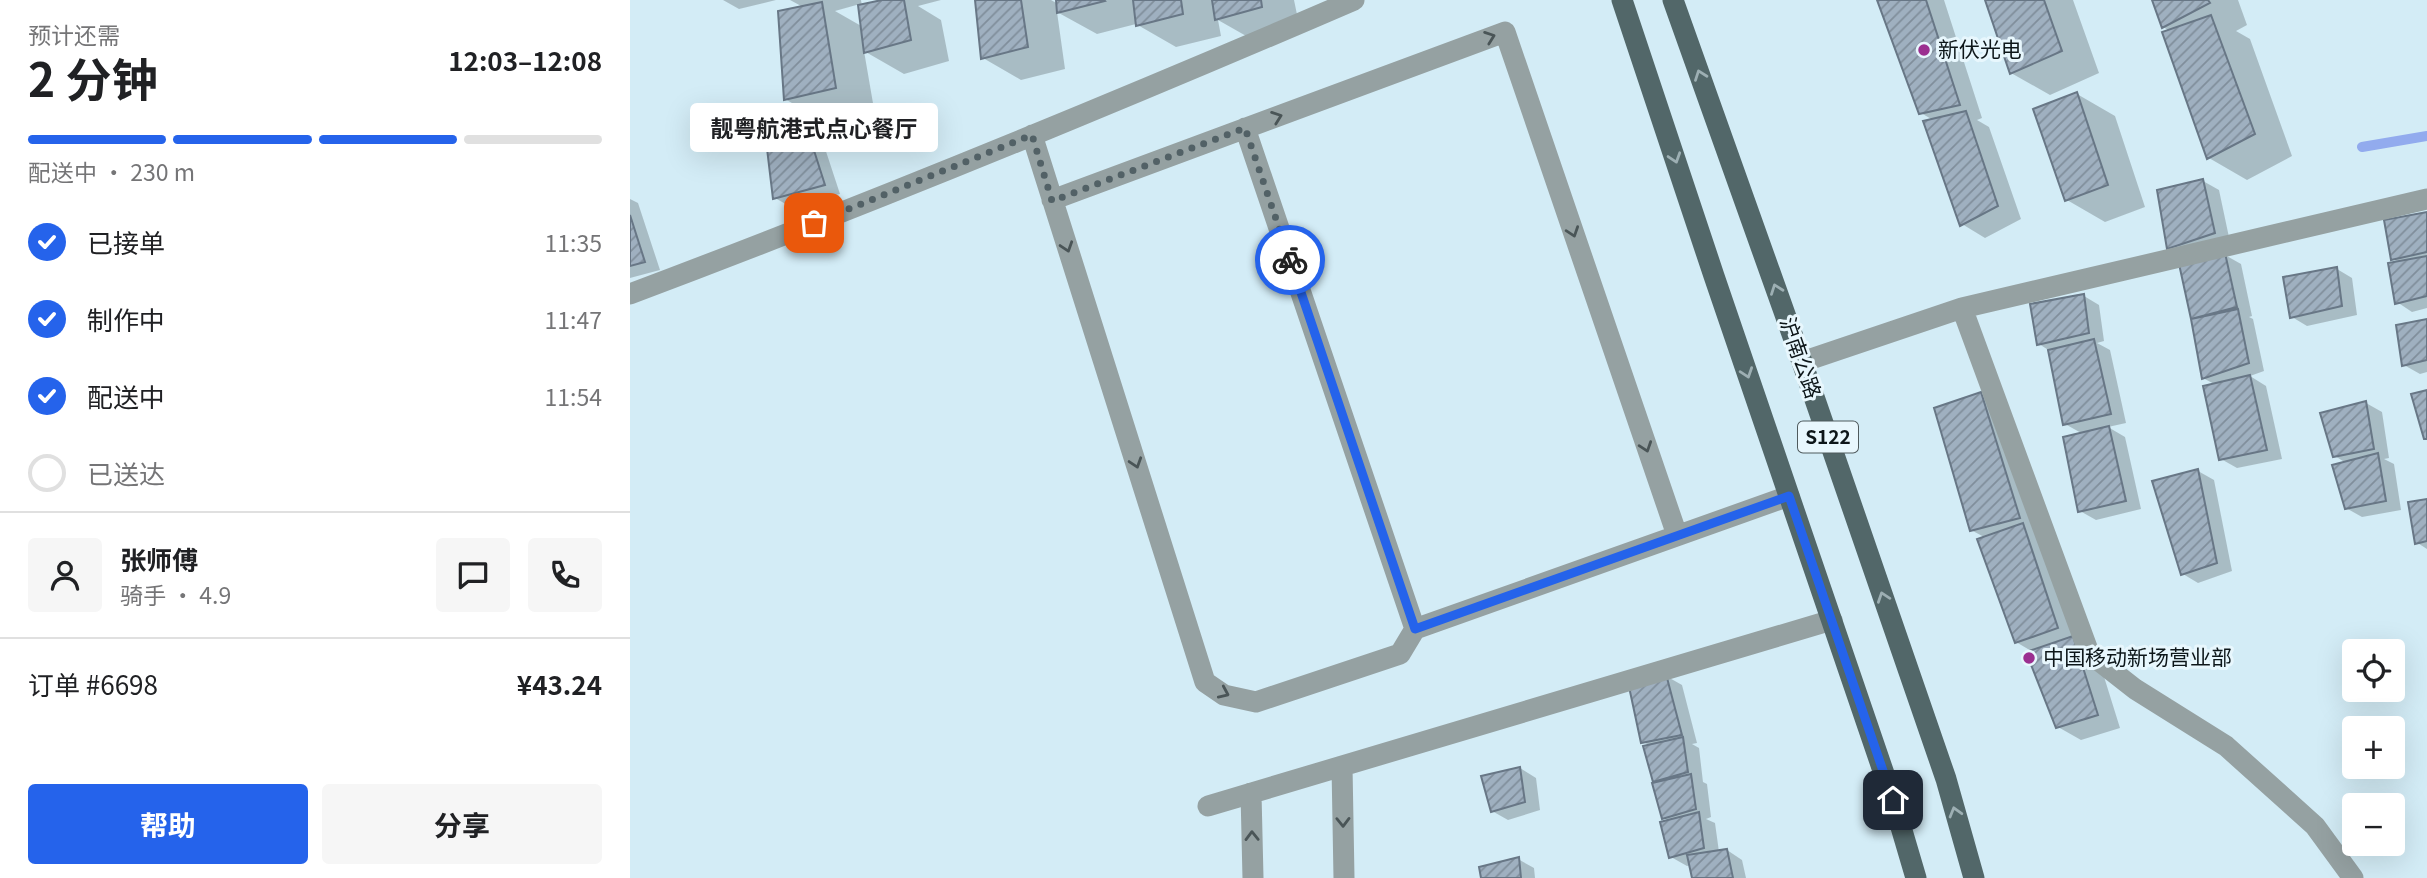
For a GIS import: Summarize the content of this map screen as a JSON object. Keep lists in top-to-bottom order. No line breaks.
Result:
{"streets":{"main road":["沪南公路","S122"]},"places":["新伏光电","靓粤航港式点心餐厅","中国移动新场营业部"],"page":{"heading":["2 分钟","预计还需","12:03–12:08"],"panel":["张师傅","骑手 · 4.9","订单 #6698","¥43.24"],"bubble":"靓粤航港式点心餐厅","bar":"配送中 · 230 m","list":[["已接单","11:35"],["制作中","11:47"],["配送中","11:54"],"已送达"],"map_buttons":["+","−"],"buttons":["帮助","分享"]}}
